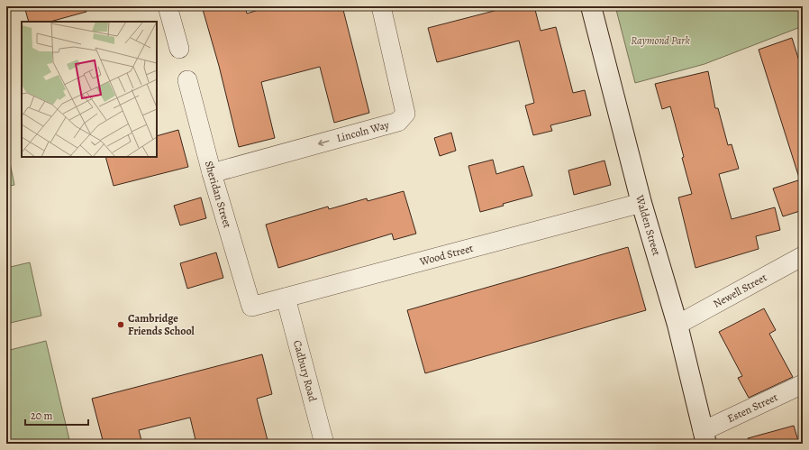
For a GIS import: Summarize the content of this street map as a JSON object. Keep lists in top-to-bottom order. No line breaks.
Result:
{"streets":{"street":["Lincoln Way","Sheridan Street","Walden Street","Wood Street","Newell Street","Cadbury Road","Esten Street"]},"crossings":[["Lincoln Way","Sheridan Street"],["Sheridan Street","Wood Street"],["Walden Street","Wood Street"],["Walden Street","Newell Street"],["Walden Street","Esten Street"],["Wood Street","Cadbury Road"]],"parks":["Raymond Park"],"places":["Cambridge Friends School"],"scale_bar":"20 m"}
